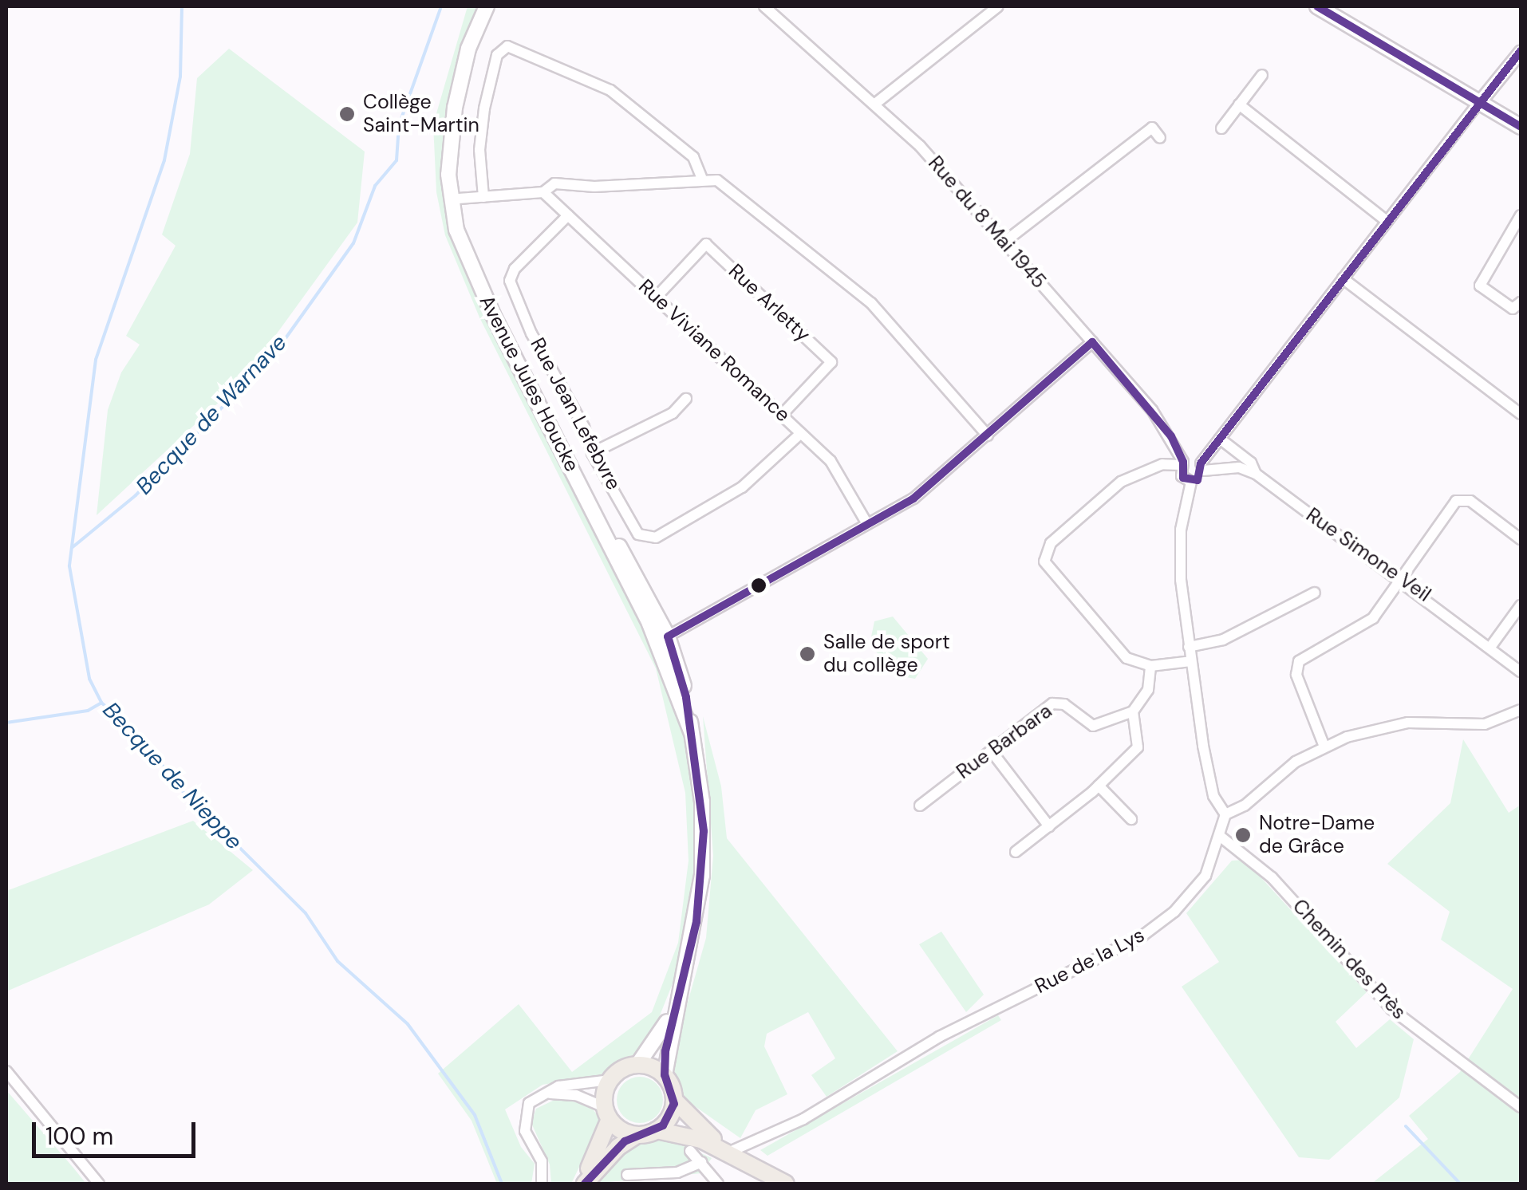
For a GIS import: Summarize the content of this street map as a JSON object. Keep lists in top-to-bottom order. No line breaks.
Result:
{"streets":{"main road":["Avenue Jules Houcke"],"street":["Rue du 8 Mai 1945","Rue Arletty","Rue Viviane Romance","Rue Jean Lefebvre","Rue Simone Veil","Rue Barbara","Chemin des Près","Rue de la Lys"]},"crossings":[["Rue du 8 Mai 1945","Rue Simone Veil"],["Rue Arletty","Rue Viviane Romance"],["Rue Viviane Romance","Rue Jean Lefebvre"],["Chemin des Près","Rue de la Lys"]],"water":["Becque de Warnave","Becque de Nieppe"],"places":["Collège Saint-Martin","Salle de sport du collège","Notre-Dame de Grâce"],"scale_bar":"100 m"}
